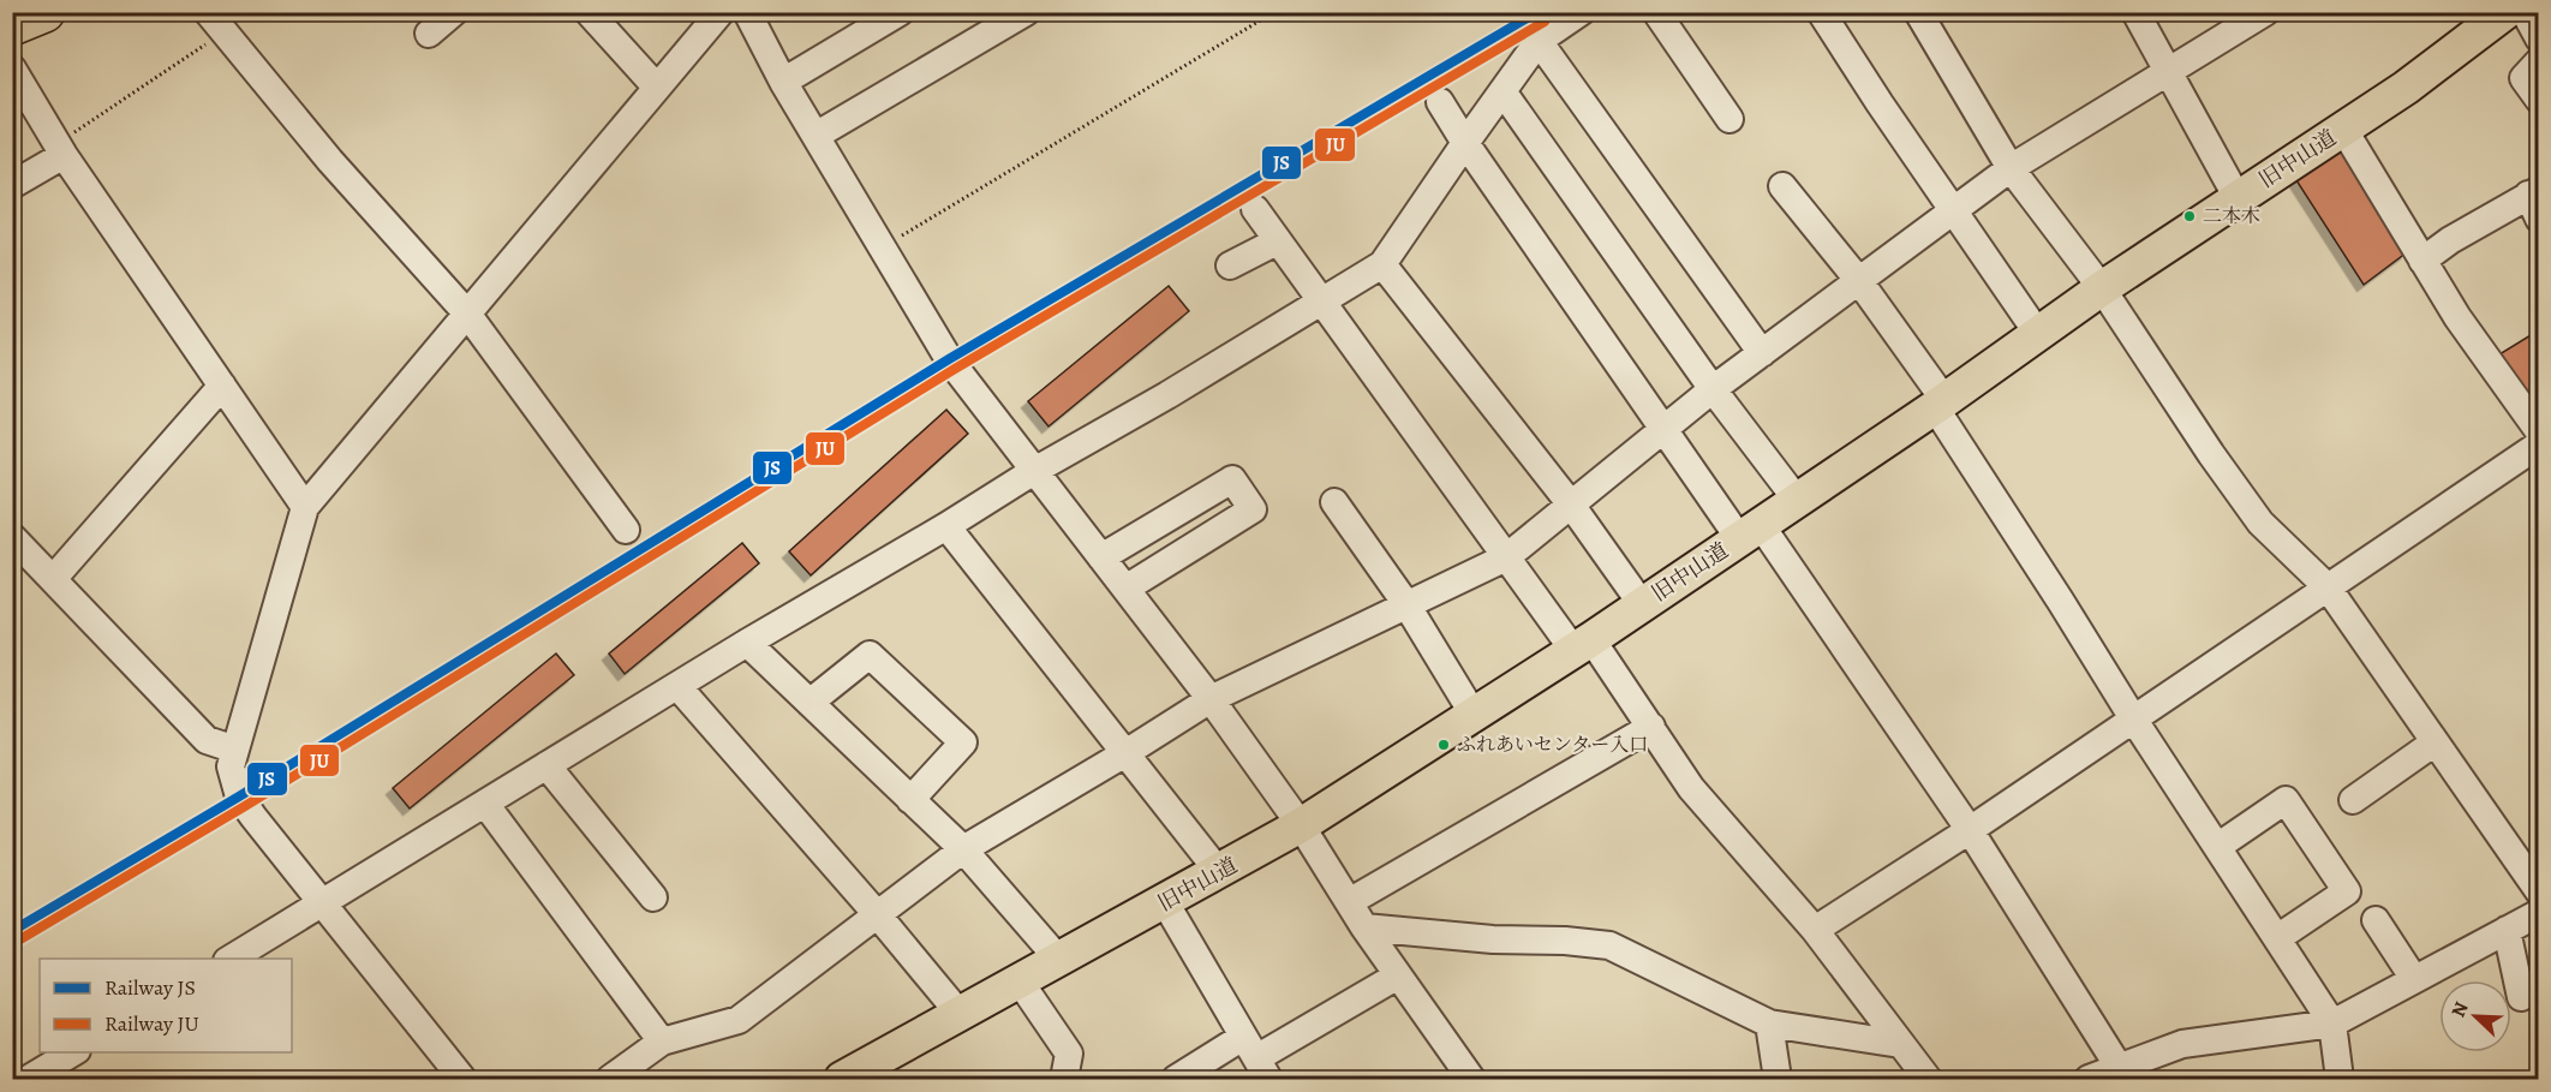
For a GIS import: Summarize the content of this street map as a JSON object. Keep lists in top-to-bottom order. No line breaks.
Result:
{"streets":{"main road":["旧中山道"]},"places":["二本木","ふれあいセンター入口"],"lines":["rail line JS","rail line JU"],"legend":["Railway JS","Railway JU"],"north":"top left"}
